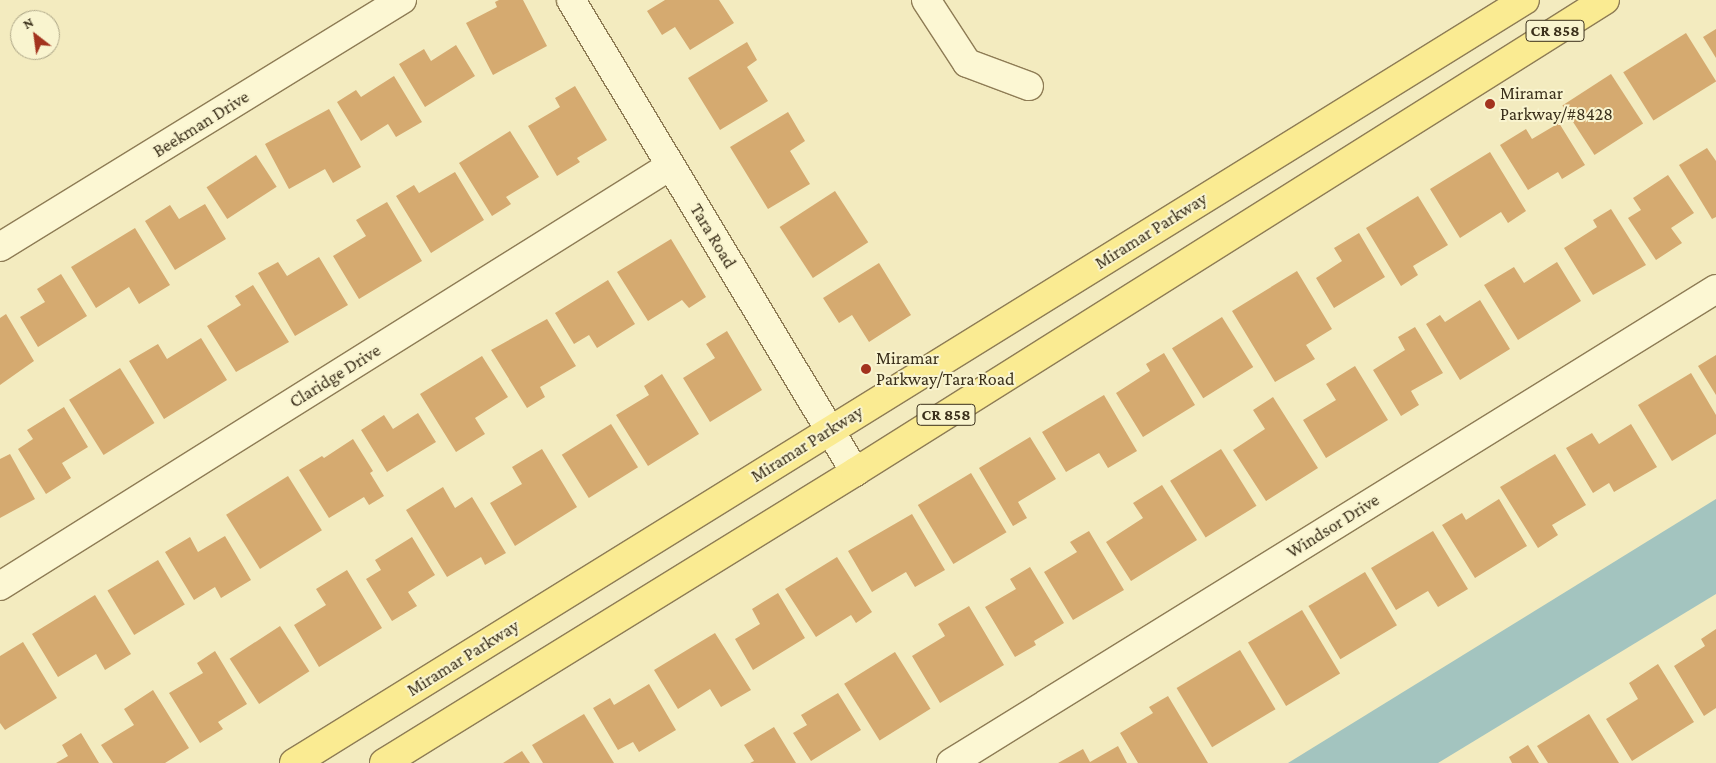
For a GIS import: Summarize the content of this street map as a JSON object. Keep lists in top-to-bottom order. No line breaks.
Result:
{"streets":{"main road":["CR 858","Miramar Parkway"],"street":["Beekman Drive","Tara Road","Claridge Drive","Windsor Drive"]},"crossings":[["CR 858","Tara Road"],["Miramar Parkway","Tara Road"],["Tara Road","Claridge Drive"]],"places":["Miramar Parkway/#8428","Miramar Parkway/Tara Road"],"north":"top left"}
